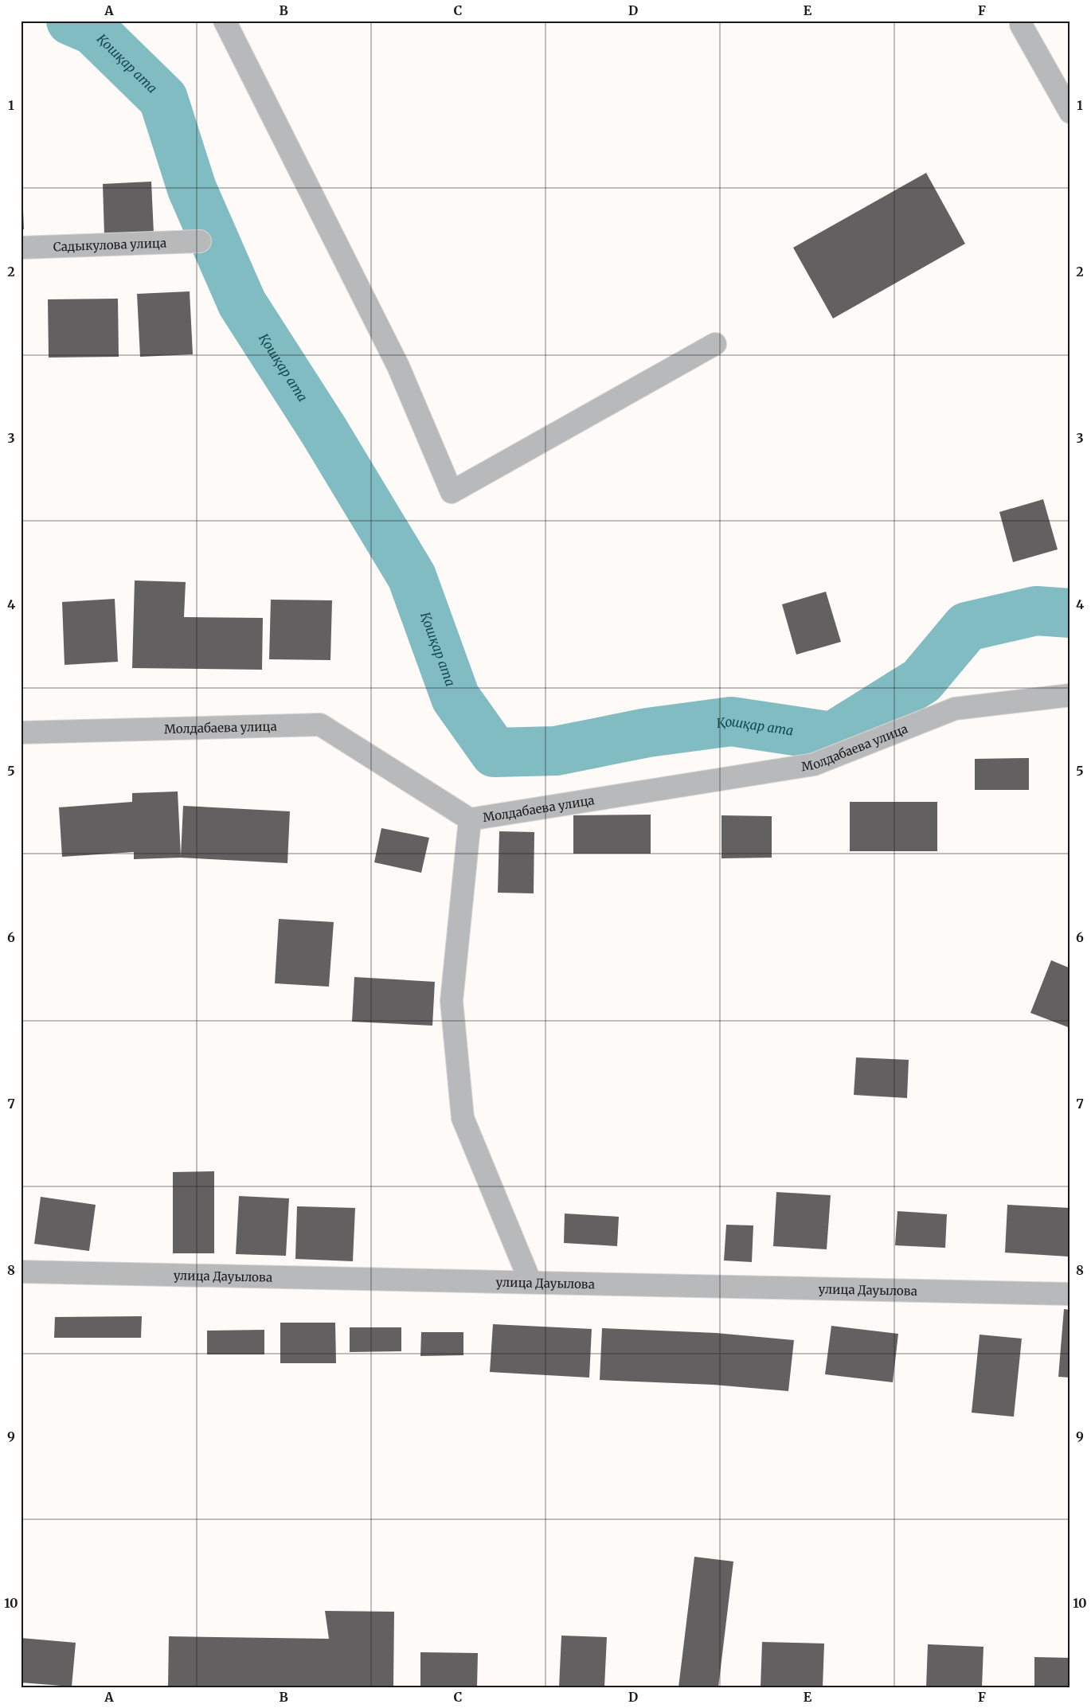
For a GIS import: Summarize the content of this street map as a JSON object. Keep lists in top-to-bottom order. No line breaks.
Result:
{"streets":{"street":["Садыкулова улица","Молдабаева улица","улица Дауылова"]},"water":["Қошқар ата"],"grid":{"columns":["A","B","C","D","E","F"],"rows":["1","2","3","4","5","6","7","8","9","10"]}}
